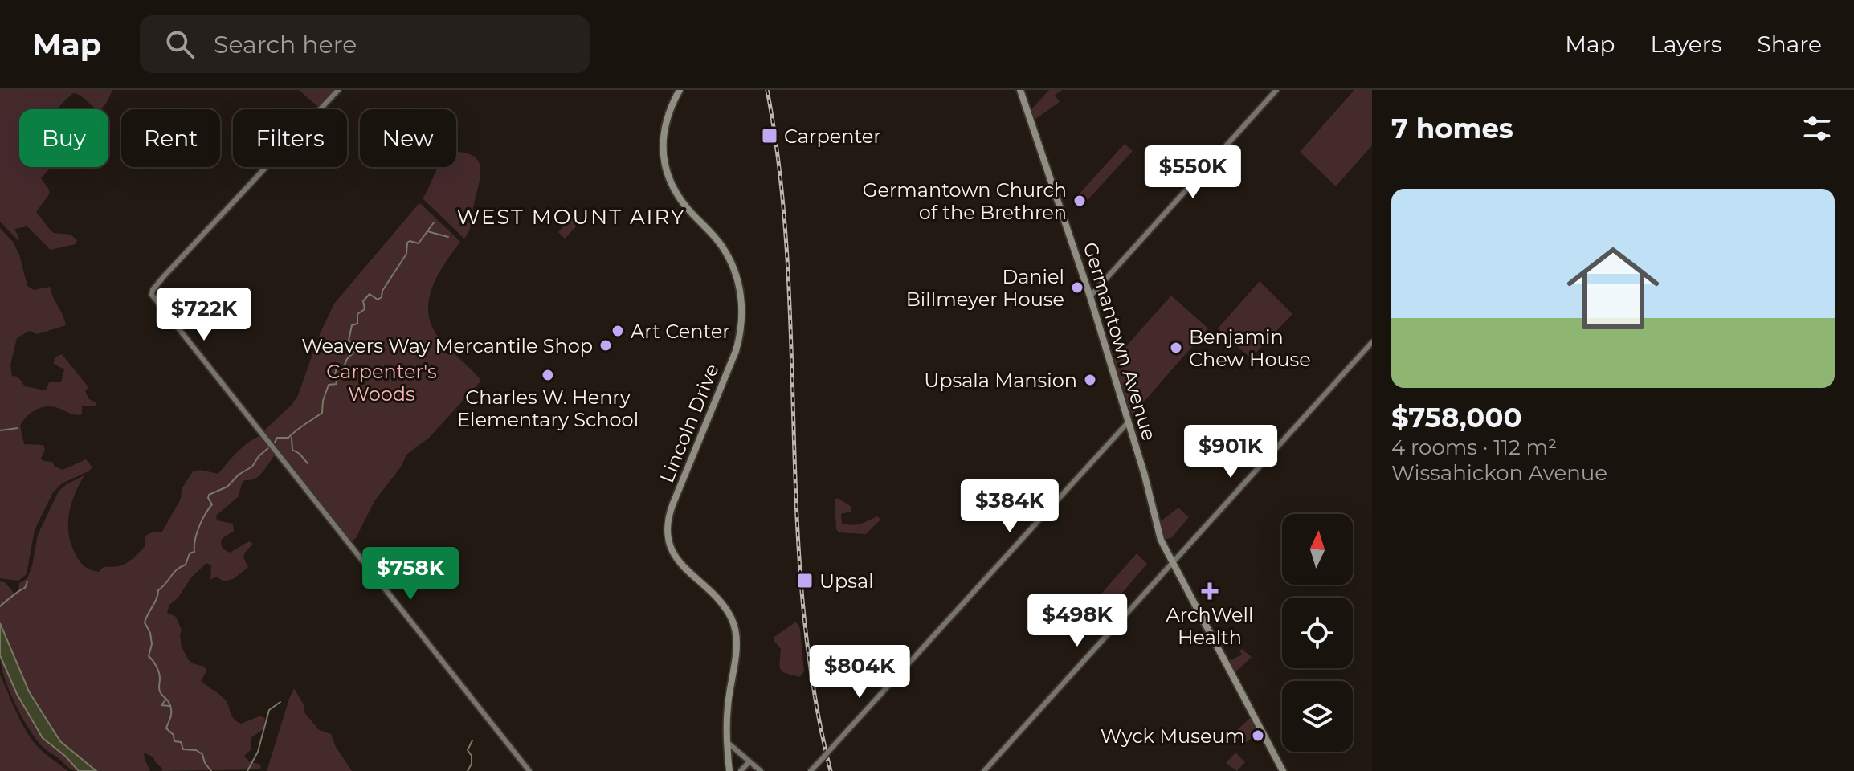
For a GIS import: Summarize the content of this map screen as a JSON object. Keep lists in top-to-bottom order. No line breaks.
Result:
{"streets":{"main road":["Germantown Avenue","Lincoln Drive"]},"districts":["WEST MOUNT AIRY"],"parks":["Carpenter's Woods"],"places":{"transit":["Carpenter","Upsal"],"other":["Germantown Church of the Brethren","Daniel Billmeyer House","Art Center","Weavers Way Mercantile Shop","Benjamin Chew House","Charles W. Henry Elementary School","Upsala Mansion","Wyck Museum"],"health":["ArchWell Health"]},"north":"top","page":{"header":"Map","search":"Search here","nav":["Map","Layers","Share"],"heading":"7 homes","chip":["Buy","Rent","Filters","New"],"price":["$550K","$722K","$901K","$384K","$758K","$498K","$804K"],"list":[{"name":"$758,000","note":"4 rooms · 112 m² · Wissahickon Avenue"}]}}
